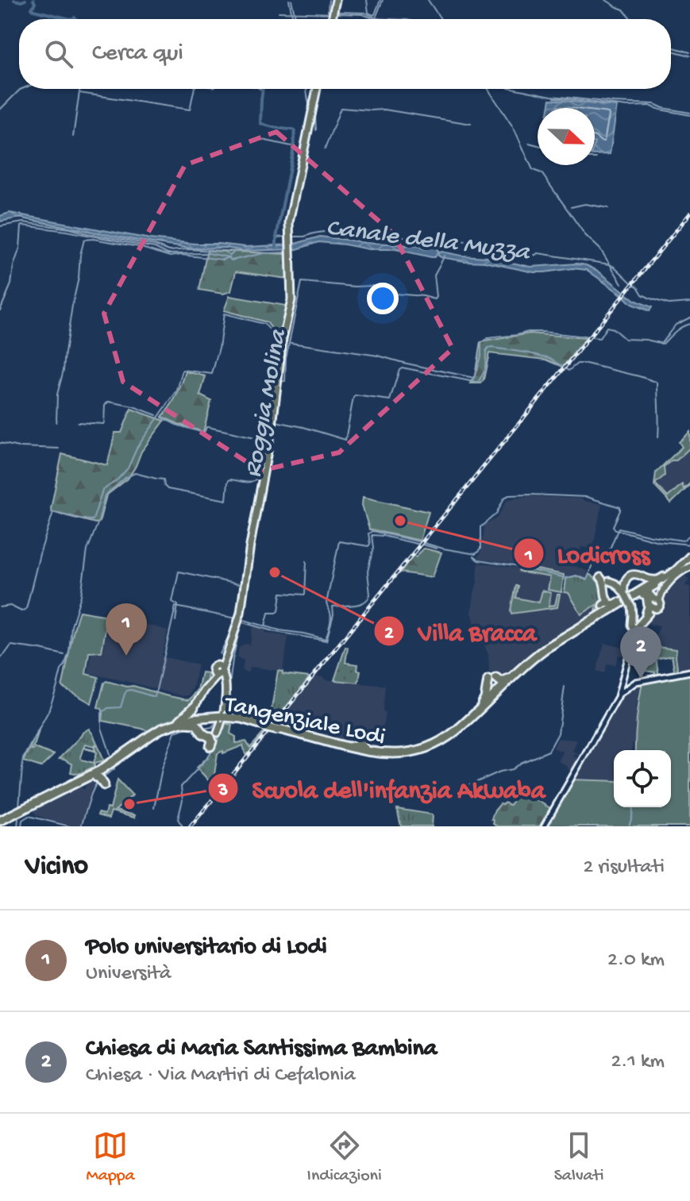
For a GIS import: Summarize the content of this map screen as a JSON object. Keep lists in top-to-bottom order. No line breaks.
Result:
{"streets":{"highway":["Tangenziale Lodi"]},"water":["Canale della Muzza","Roggia Molina"],"places":["Lodicross","Villa Bracca","Scuola dell'infanzia Akwaba"],"north":"right","page":{"search":"Cerca qui","pins":["1","2"],"heading":["Vicino","2 risultati"],"list":[{"mark":"1","name":"Polo universitario di Lodi","note":"Università","value":"2.0 km"},{"mark":"2","name":"Chiesa di Maria Santissima Bambina","note":"Chiesa · Via Martiri di Cefalonia","value":"2.1 km"}],"nav":["Mappa","Indicazioni","Salvati"]}}
